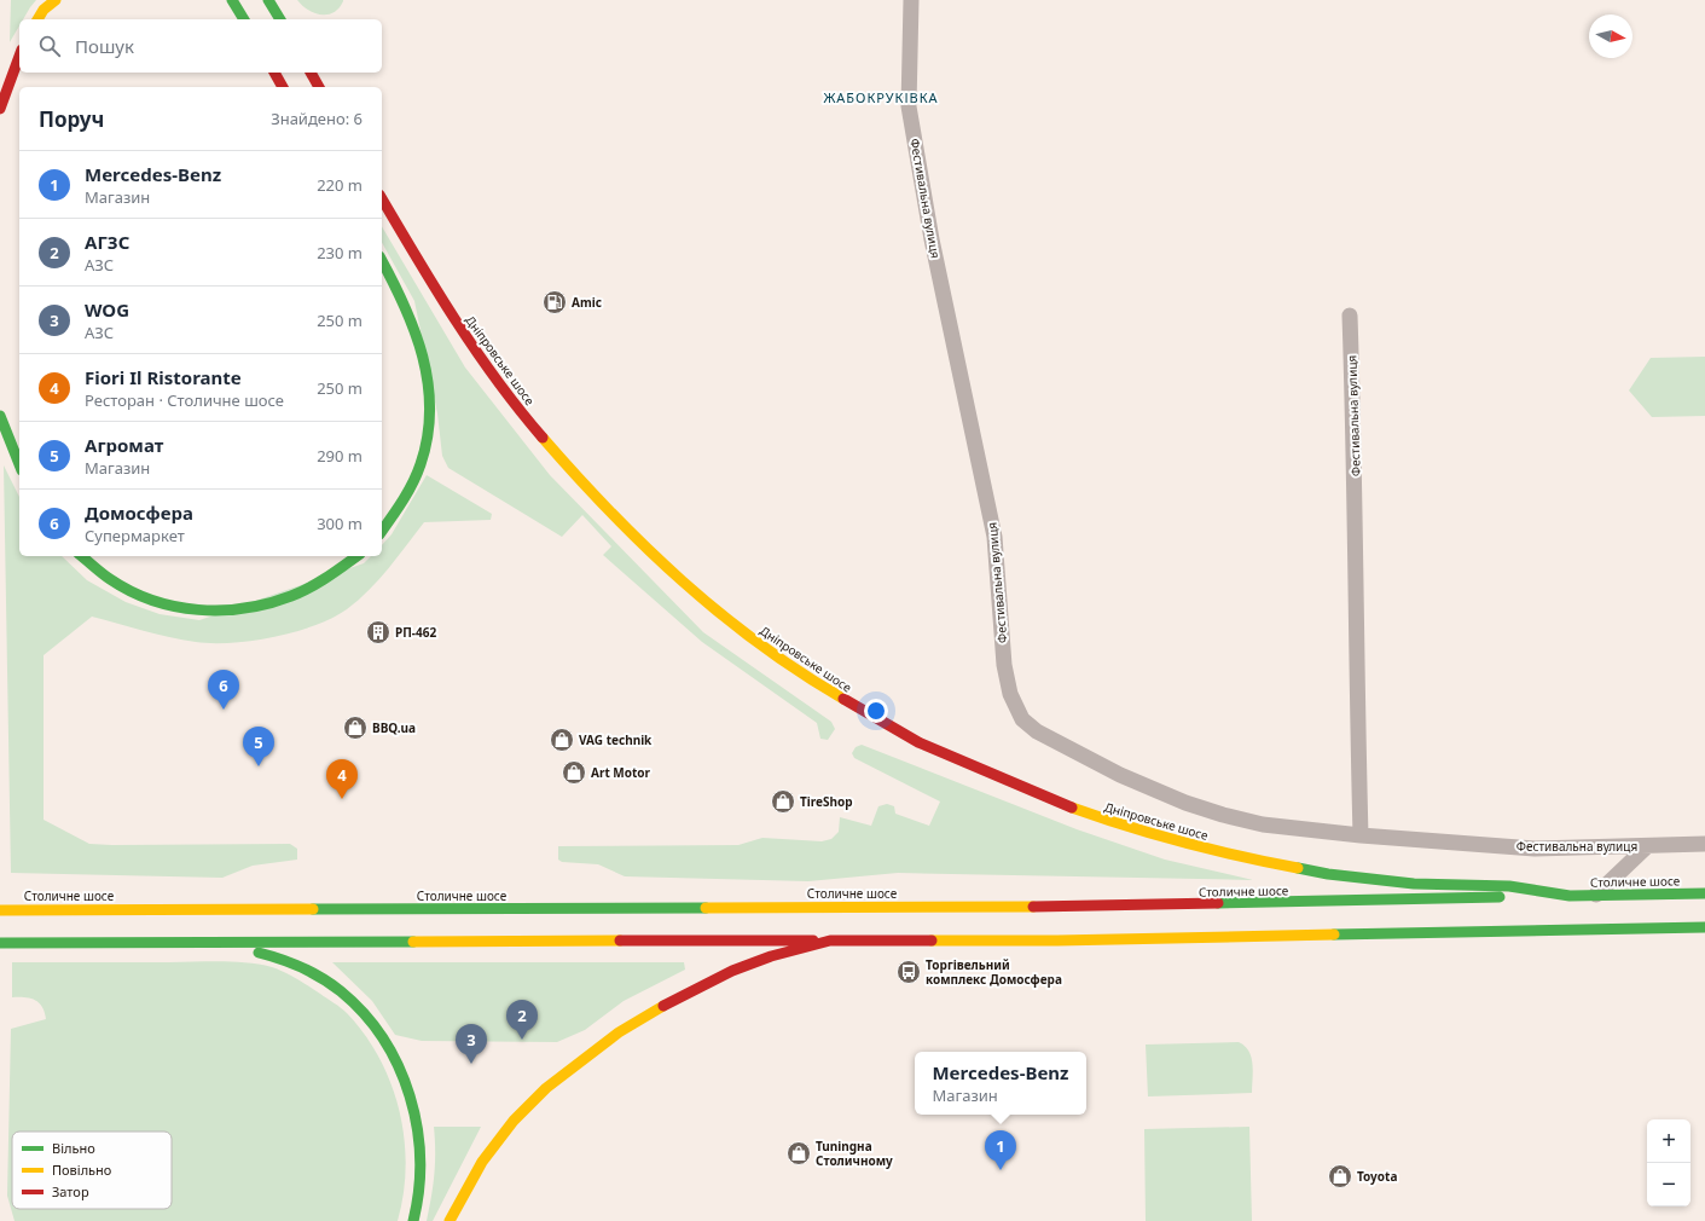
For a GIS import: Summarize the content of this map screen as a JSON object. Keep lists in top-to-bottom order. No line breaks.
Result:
{"streets":{"main road":["Дніпровське шосе","Столичне шосе"],"street":["Фестивальна вулиця"]},"crossings":[["Дніпровське шосе","Столичне шосе"]],"districts":["ЖАБОКРУКІВКА"],"places":{"fuel station":["Amic"],"building":["РП-462"],"shop":["BBQ.ua","VAG technik","Art Motor","TireShop","Tuningна Столичному","Toyota"],"bus stop":["Торгівельний комплекс Домосфера"]},"legend":["Вільно","Повільно","Затор"],"north":"right","page":{"search":"Пошук","heading":["Поруч","Знайдено: 6"],"list":[{"mark":"1","name":"Mercedes-Benz","note":"Магазин","value":"220 m"},{"mark":"2","name":"АГЗС","note":"АЗС","value":"230 m"},{"mark":"3","name":"WOG","note":"АЗС","value":"250 m"},{"mark":"4","name":"Fiori Il Ristorante","note":"Ресторан · Столичне шосе","value":"250 m"},{"mark":"5","name":"Агромат","note":"Магазин","value":"290 m"},{"mark":"6","name":"Домосфера","note":"Супермаркет","value":"300 m"}],"pins":["6","5","4","2","3","1"],"popup":["Mercedes-Benz","Магазин"],"map_buttons":["+","−"]}}
